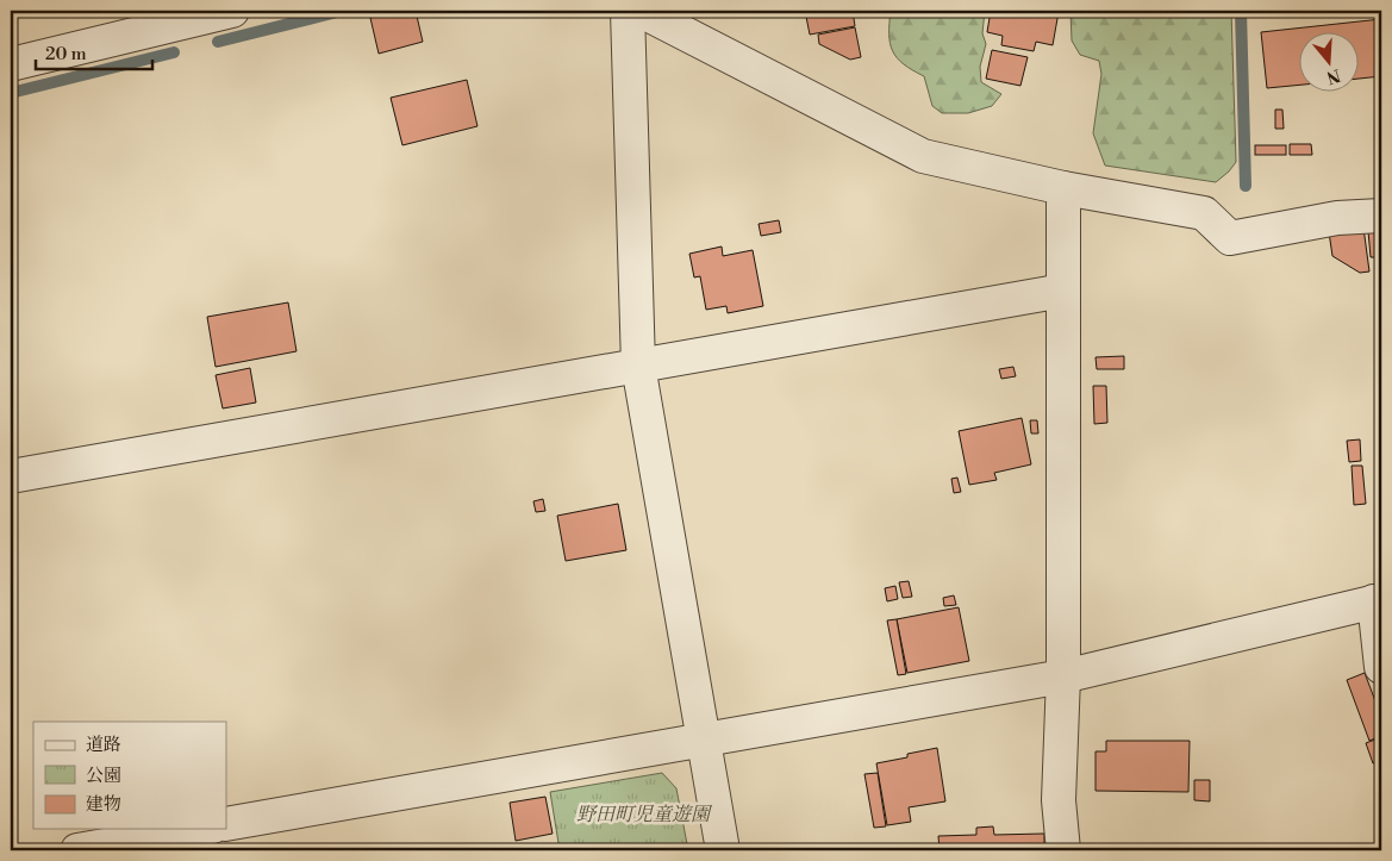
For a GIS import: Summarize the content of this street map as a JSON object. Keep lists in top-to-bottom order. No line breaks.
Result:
{"parks":["野田町児童遊園"],"legend":["道路","公園","建物"],"scale_bar":"20 m","north":"bottom"}
